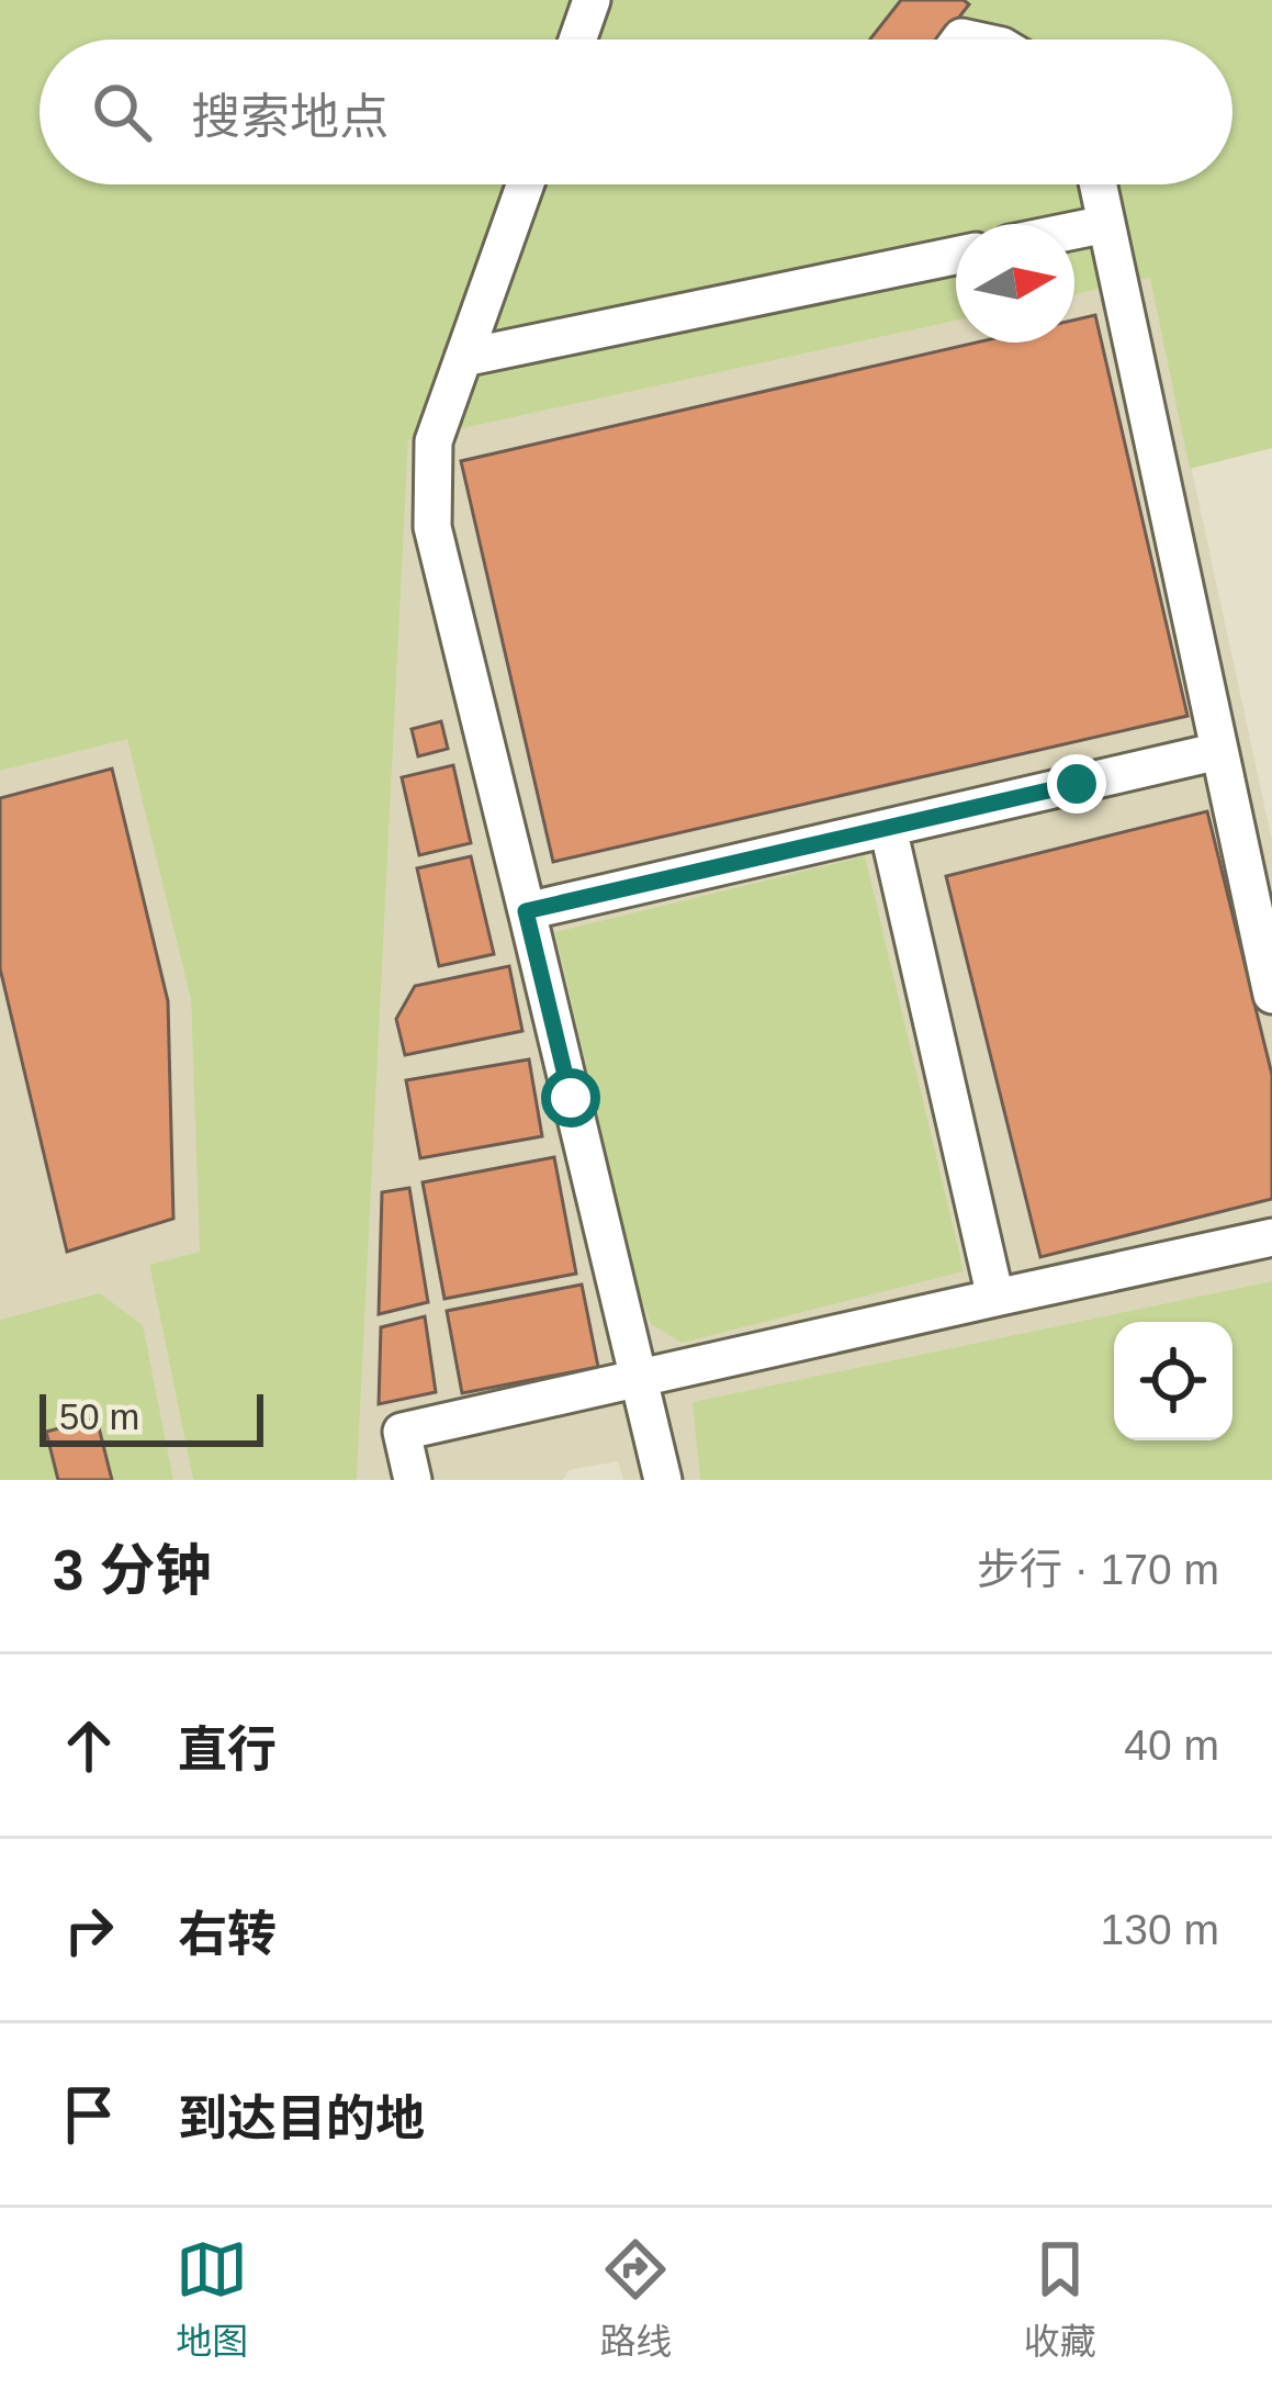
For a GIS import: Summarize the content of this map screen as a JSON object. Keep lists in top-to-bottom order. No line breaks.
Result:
{"scale_bar":"50 m","north":"right","page":{"search":"搜索地点","scale":"50 m","heading":["3 分钟","步行 · 170 m"],"list":[["直行","40 m"],["右转","130 m"],"到达目的地"],"nav":["地图","路线","收藏"]}}
